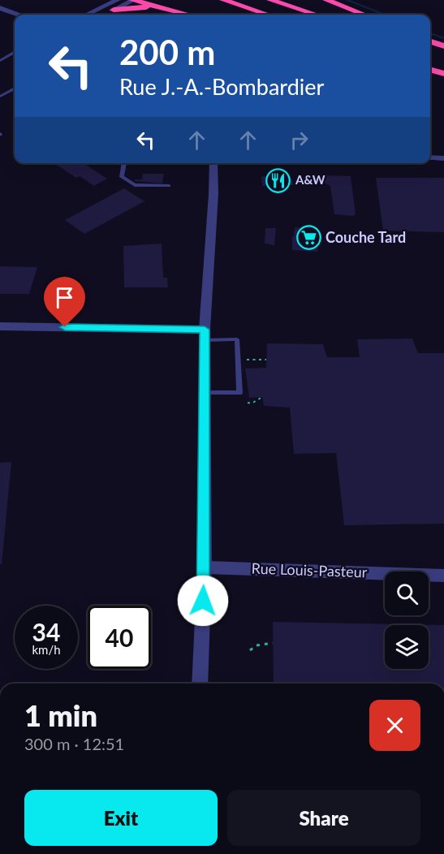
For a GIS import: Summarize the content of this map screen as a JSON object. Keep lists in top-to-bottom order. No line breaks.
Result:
{"streets":{"street":["Rue Louis-Pasteur"]},"places":{"restaurant":["A&W"],"supermarket":["Couche Tard"]},"page":{"turn":["200 m","Rue J.-A.-Bombardier"],"speed":"34 km/h","limit":"40","heading":["1 min","300 m · 12:51"],"buttons":["Exit","Share"]}}
